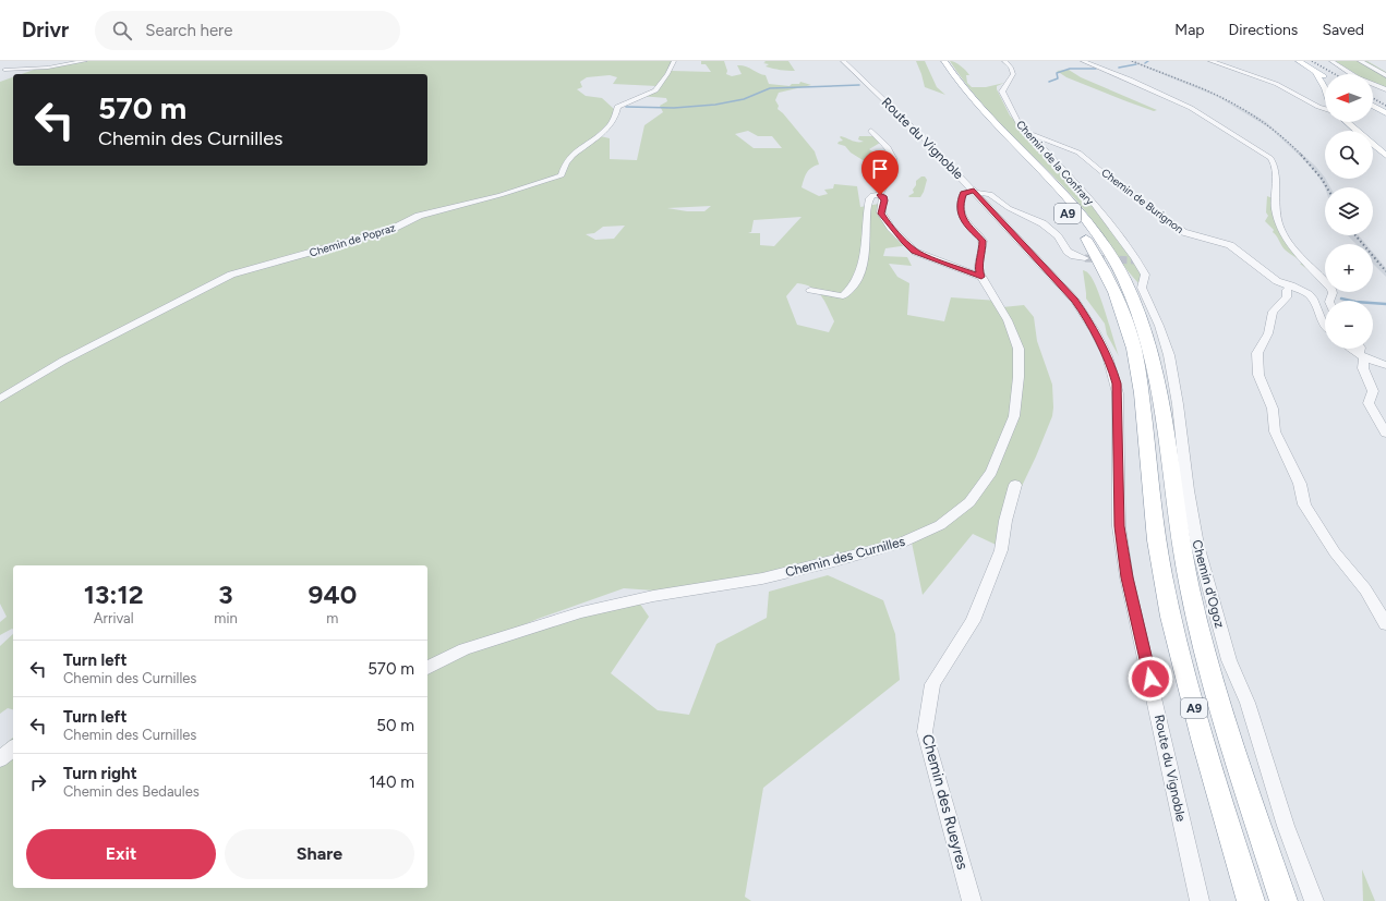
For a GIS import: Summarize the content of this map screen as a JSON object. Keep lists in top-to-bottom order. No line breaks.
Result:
{"streets":{"highway":["A9"],"street":["Route du Vignoble","Chemin de la Confrary","Chemin de Burignon","Chemin de Popraz","Chemin des Curnilles","Chemin d'Ogoz","Chemin des Rueyres"]},"crossings":[["Chemin de la Confrary","Chemin de Burignon"],["Chemin de la Confrary","Chemin d'Ogoz"]],"north":"left","page":{"header":"Drivr","search":"Search here","nav":["Map","Directions","Saved"],"map_buttons":["+","−"],"turn":["570 m","Chemin des Curnilles"],"eta":["13:12","Arrival","3","min","940","m"],"list":[{"name":"Turn left","note":"Chemin des Curnilles","value":"570 m"},{"name":"Turn left","note":"Chemin des Curnilles","value":"50 m"},{"name":"Turn right","note":"Chemin des Bedaules","value":"140 m"}],"buttons":["Exit","Share"]}}
